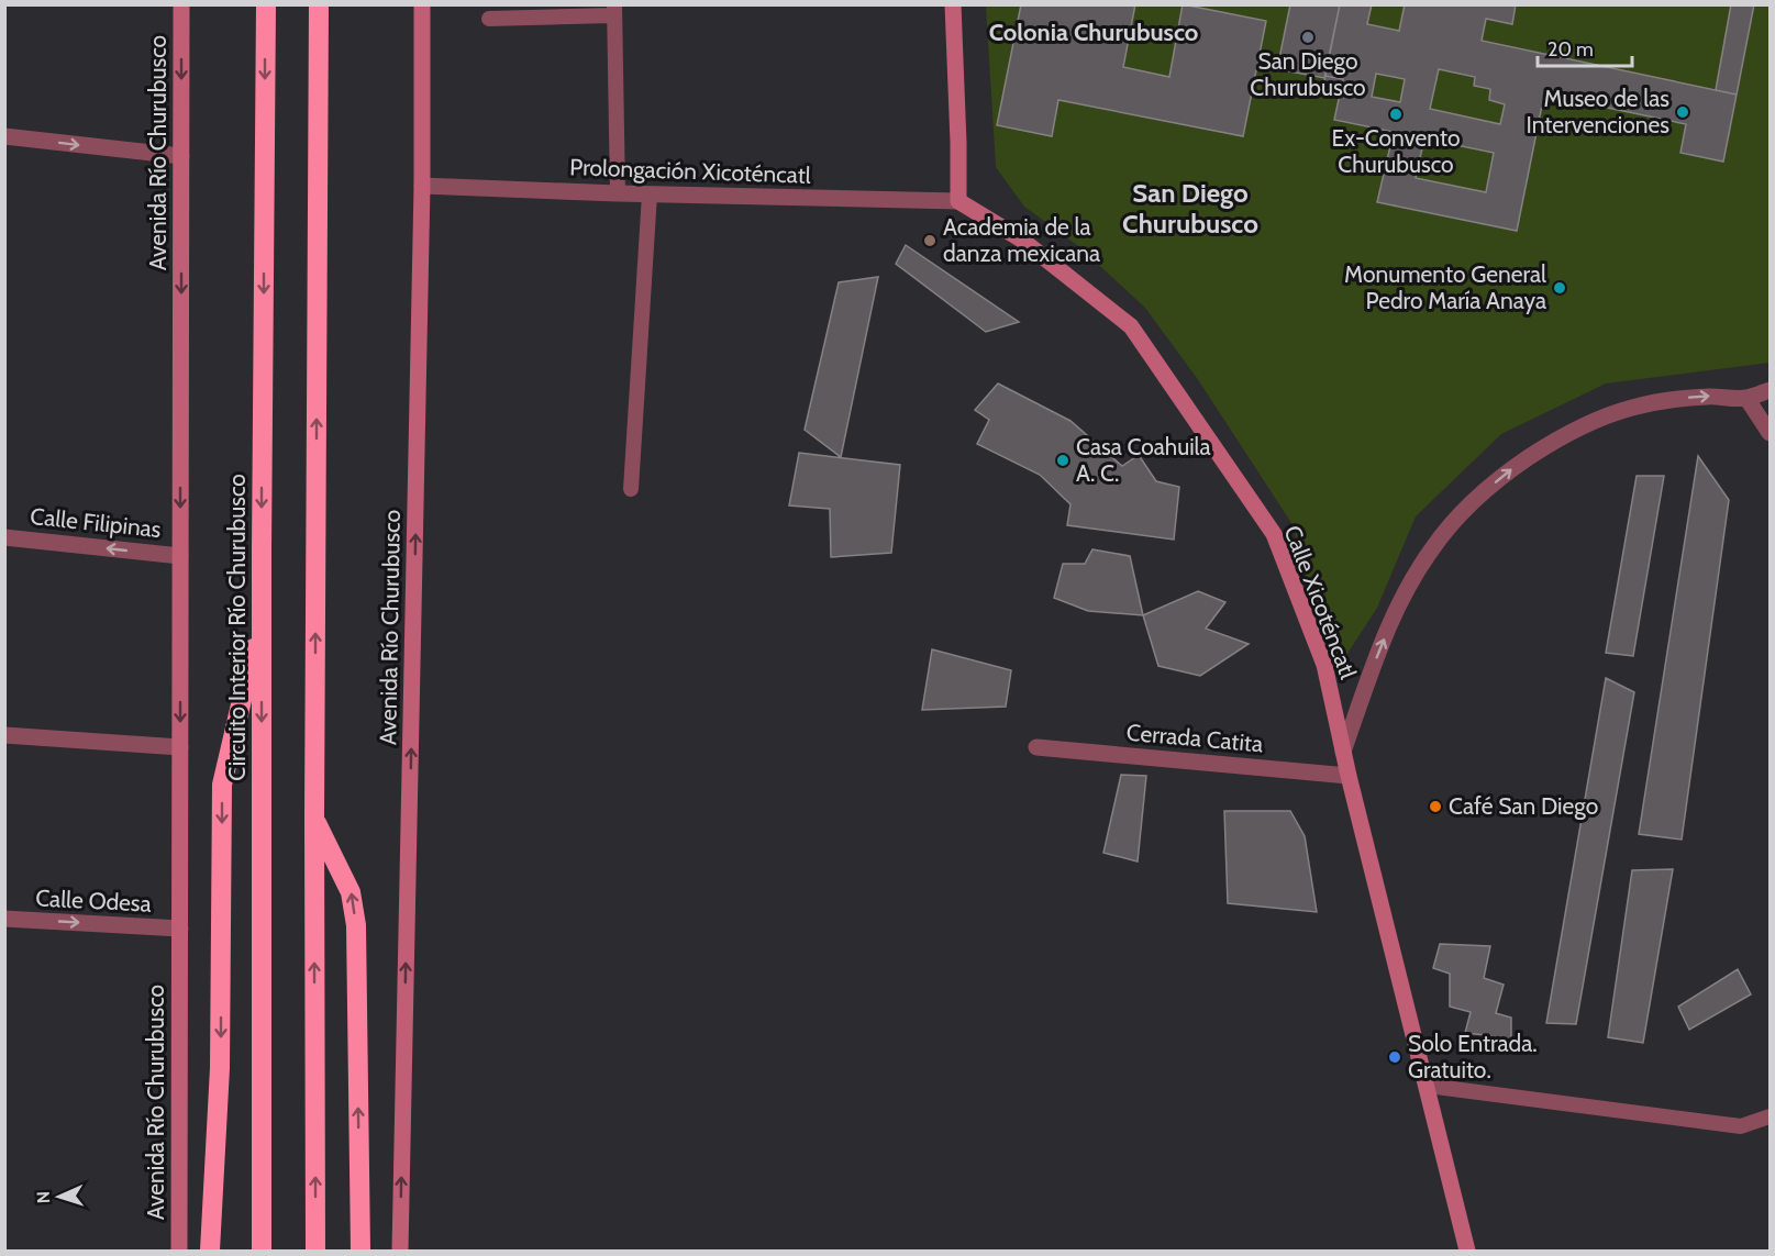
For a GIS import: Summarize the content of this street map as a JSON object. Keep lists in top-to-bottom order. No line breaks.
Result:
{"streets":{"highway":["Circuito Interior Río Churubusco"],"main road":["Avenida Río Churubusco","Calle Xicoténcatl"],"street":["Prolongación Xicoténcatl","Calle Filipinas","Cerrada Catita","Calle Odesa"]},"crossings":[["Avenida Río Churubusco","Prolongación Xicoténcatl"],["Avenida Río Churubusco","Calle Filipinas"],["Avenida Río Churubusco","Calle Odesa"],["Prolongación Xicoténcatl","Calle Xicoténcatl"],["Calle Xicoténcatl","Cerrada Catita"]],"one_way":["Calle Filipinas","Calle Odesa"],"districts":["Colonia Churubusco","San Diego Churubusco"],"places":["San Diego Churubusco","Museo de las Intervenciones","Ex-Convento Churubusco","Academia de la danza mexicana","Monumento General Pedro María Anaya","Casa Coahuila A. C.","Café San Diego","Solo Entrada. Gratuito."],"scale_bar":"20 m","north":"left"}
